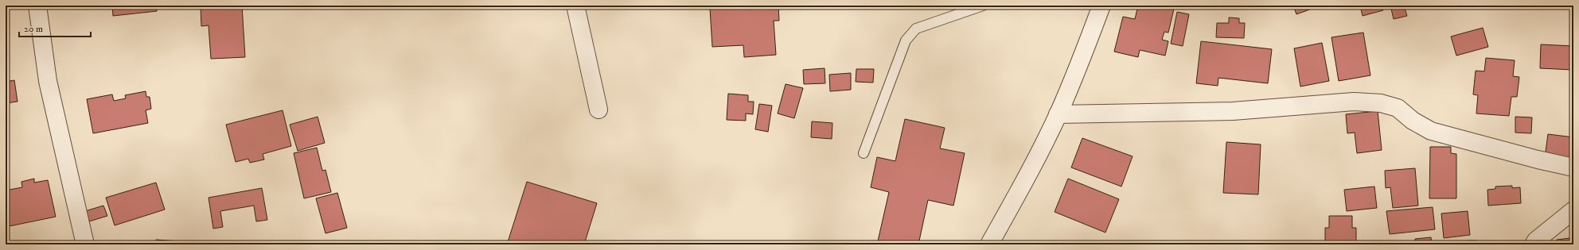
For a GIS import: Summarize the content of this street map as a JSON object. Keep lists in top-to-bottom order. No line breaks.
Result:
{"scale_bar":"20 m"}
